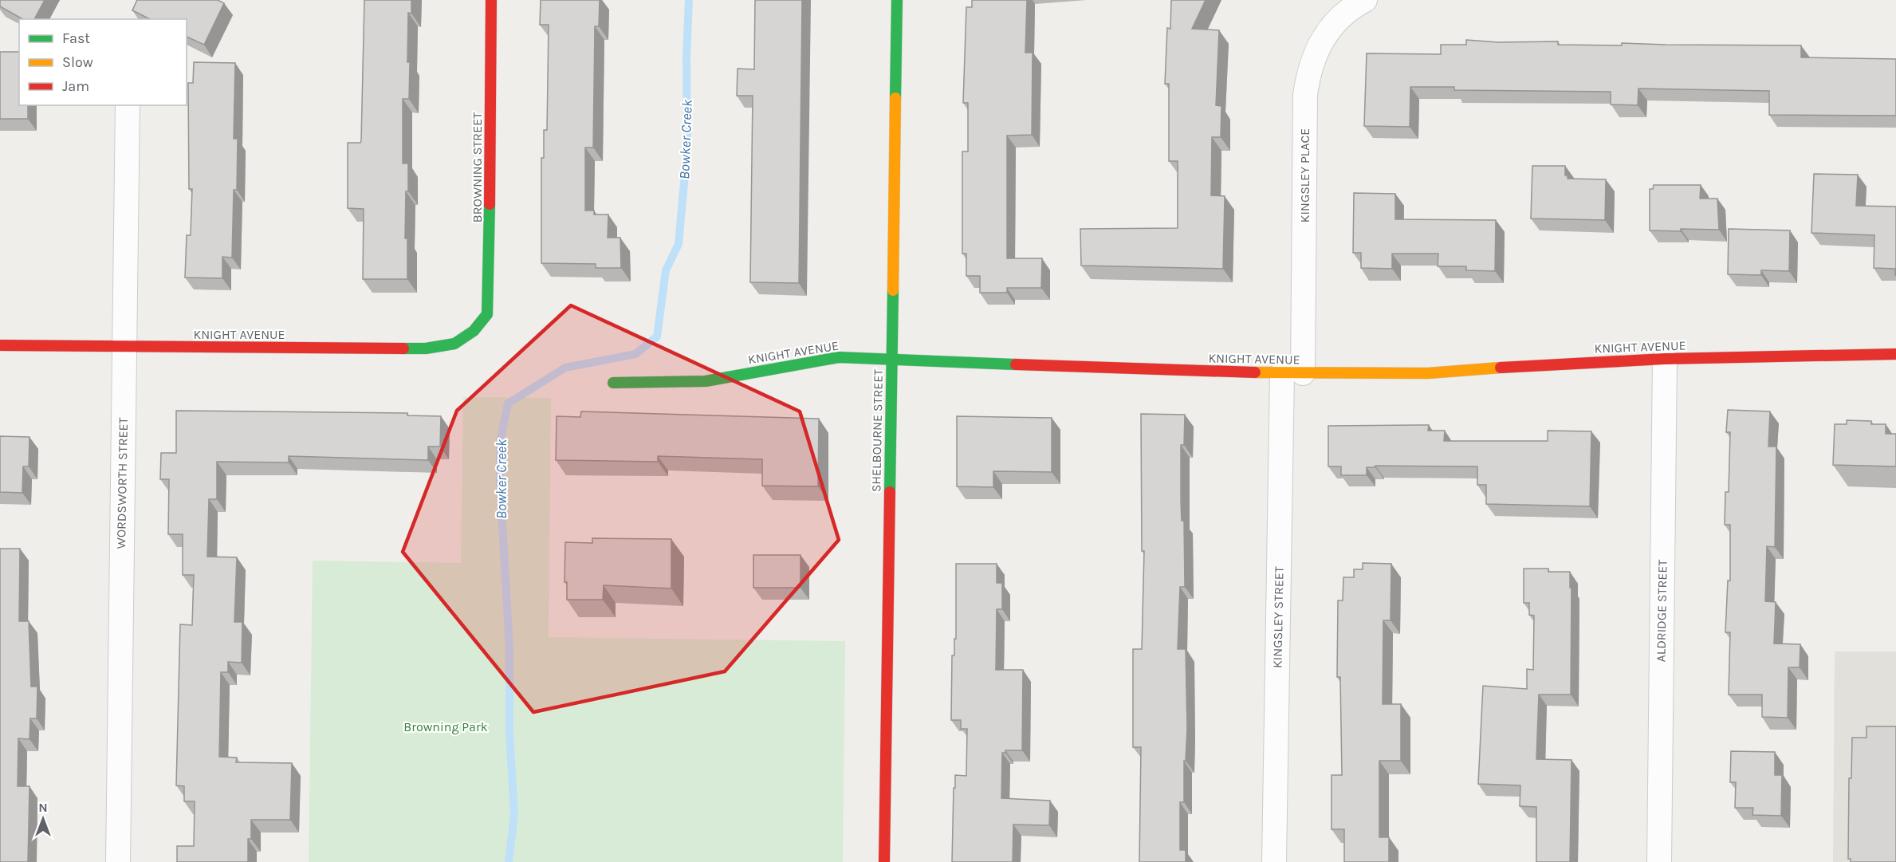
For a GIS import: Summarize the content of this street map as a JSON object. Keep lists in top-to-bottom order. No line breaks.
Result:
{"streets":{"street":["BROWNING STREET","KINGSLEY PLACE","KNIGHT AVENUE","SHELBOURNE STREET","WORDSWORTH STREET","ALDRIDGE STREET","KINGSLEY STREET"]},"crossings":[["BROWNING STREET","KNIGHT AVENUE"],["KINGSLEY PLACE","KNIGHT AVENUE"],["KINGSLEY PLACE","KINGSLEY STREET"],["KNIGHT AVENUE","SHELBOURNE STREET"],["KNIGHT AVENUE","WORDSWORTH STREET"],["KNIGHT AVENUE","ALDRIDGE STREET"],["KNIGHT AVENUE","KINGSLEY STREET"]],"water":["Bowker Creek"],"parks":["Browning Park"],"legend":["Fast","Slow","Jam"],"north":"top"}
